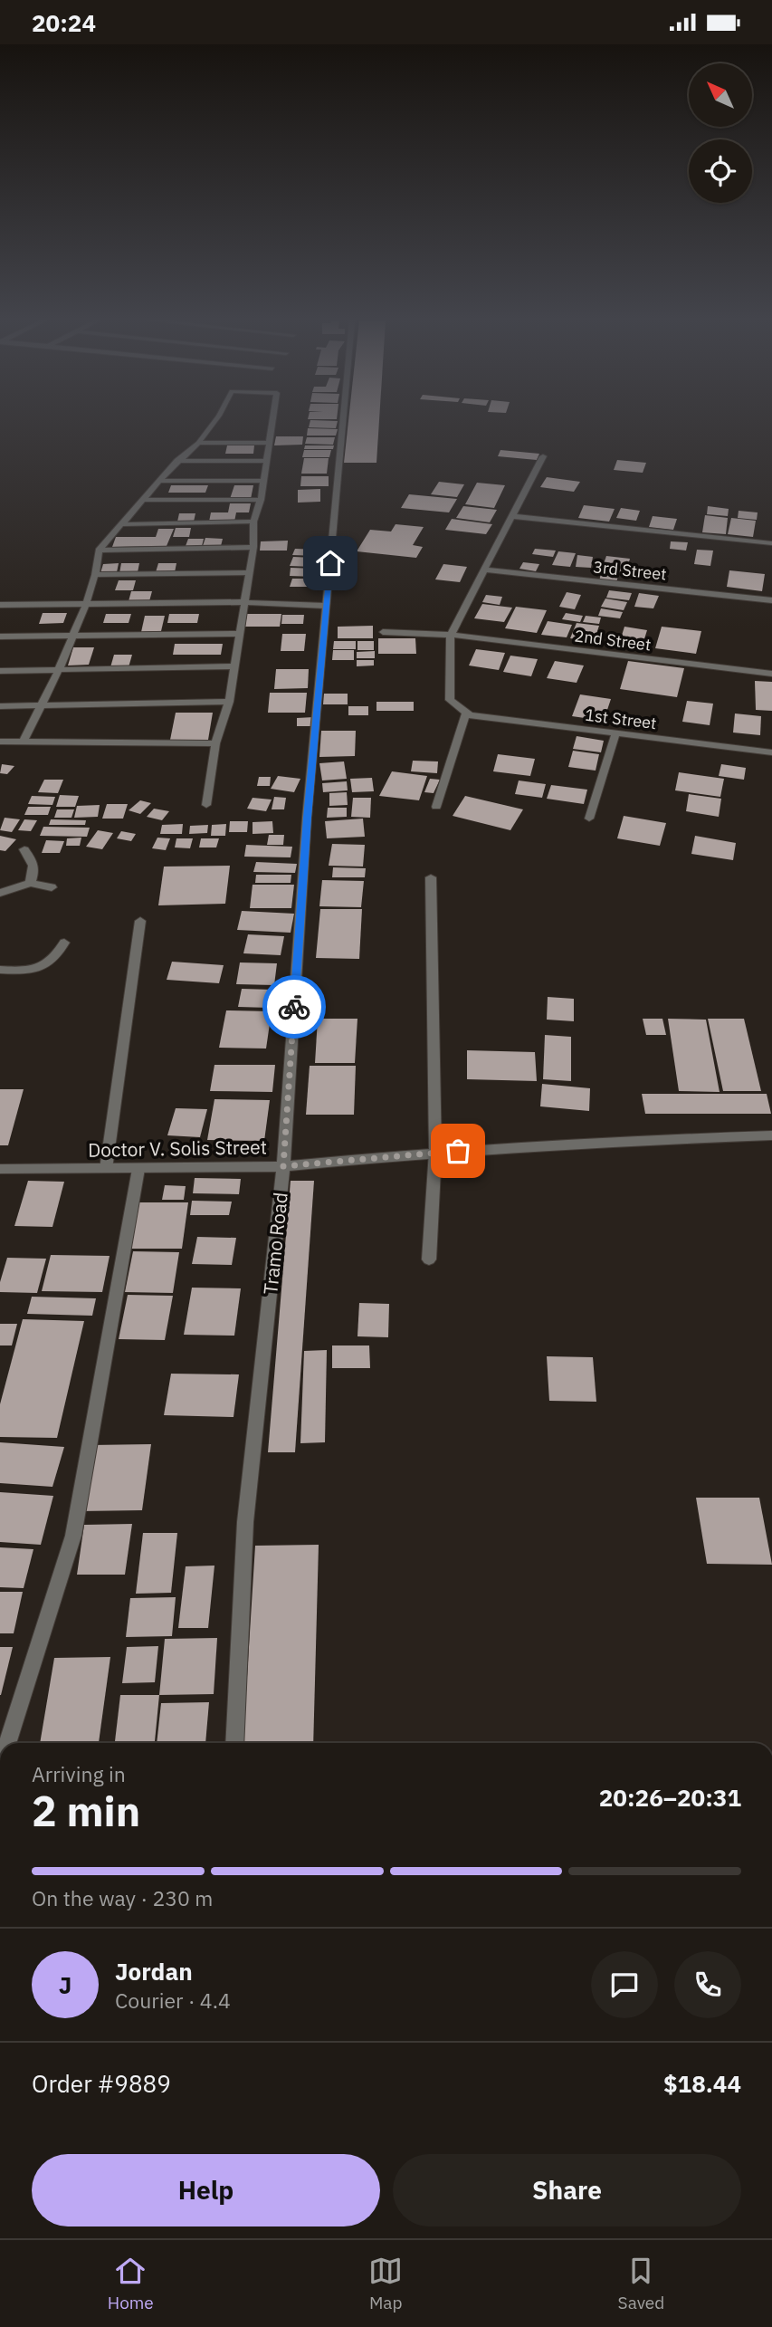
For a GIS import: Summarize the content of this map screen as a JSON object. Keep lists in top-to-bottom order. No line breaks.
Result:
{"streets":{"street":["3rd Street","2nd Street","1st Street","Doctor V. Solis Street","Tramo Road"]},"crossings":[["Doctor V. Solis Street","Tramo Road"]],"north":"top left","page":{"status":"20:24","heading":["2 min","Arriving in","20:26–20:31"],"panel":["Jordan","Courier · 4.4","Order #9889","$18.44"],"bar":"On the way · 230 m","round":"J","buttons":["Help","Share"],"tabs":["Home","Map","Saved"]}}
